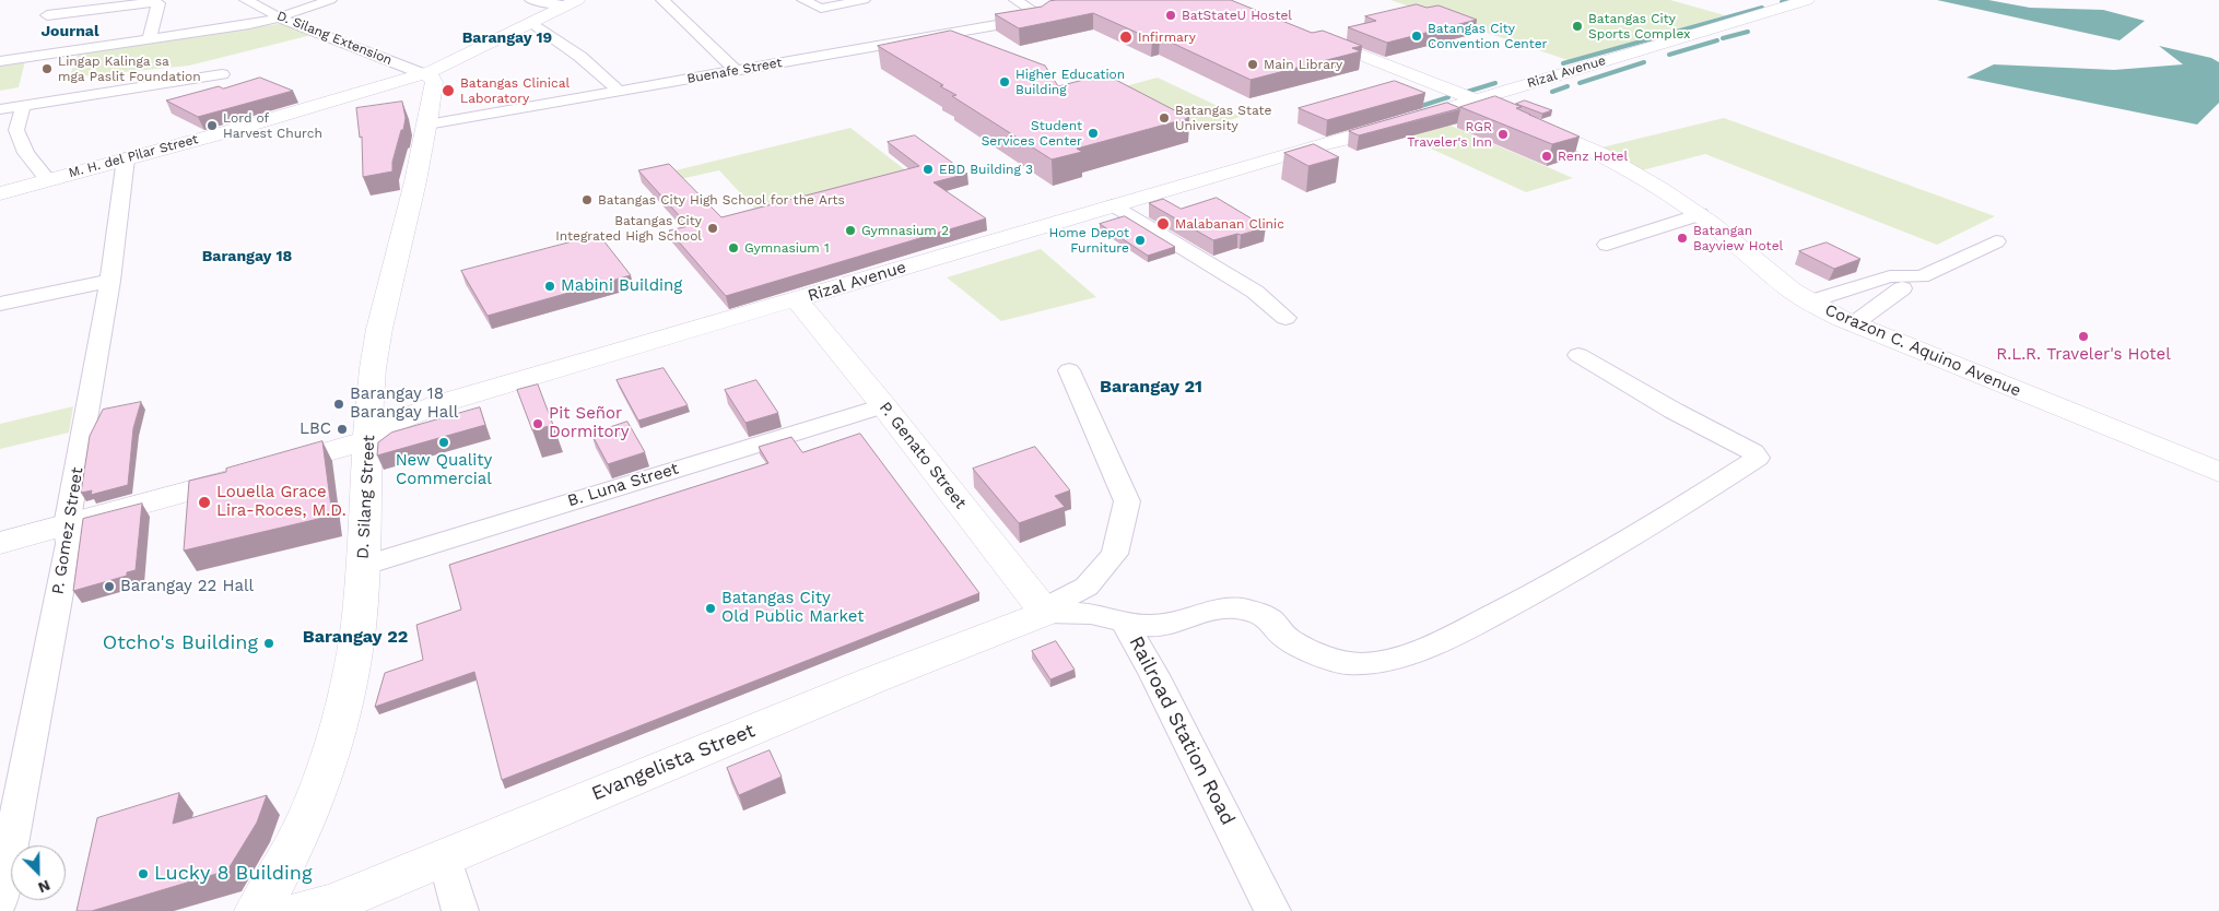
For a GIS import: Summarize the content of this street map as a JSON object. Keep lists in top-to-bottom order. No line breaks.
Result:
{"streets":{"main road":["Rizal Avenue","M. H. del Pilar Street","Corazon C. Aquino Avenue","P. Genato Street","D. Silang Street","Evangelista Street"],"street":["D. Silang Extension","Buenafe Street","B. Luna Street","P. Gomez Street","Railroad Station Road"]},"crossings":[["D. Silang Extension","M. H. del Pilar Street"],["D. Silang Extension","D. Silang Street"],["Buenafe Street","D. Silang Street"],["Rizal Avenue","P. Genato Street"],["Rizal Avenue","D. Silang Street"],["Rizal Avenue","P. Gomez Street"],["M. H. del Pilar Street","D. Silang Street"],["M. H. del Pilar Street","P. Gomez Street"],["P. Genato Street","B. Luna Street"],["P. Genato Street","Railroad Station Road"],["P. Genato Street","Evangelista Street"],["B. Luna Street","D. Silang Street"],["Railroad Station Road","Evangelista Street"]],"districts":["Journal","Barangay 19","Barangay 18","Barangay 21","Barangay 22"],"places":["BatStateU Hostel","Batangas City Sports Complex","Batangas City Convention Center","Infirmary","Main Library","Lingap Kalinga sa mga Paslit Foundation","Higher Education Building","Batangas Clinical Laboratory","Batangas State University","Lord of Harvest Church","Student Services Center","RGR Traveler's Inn","Renz Hotel","EBD Building 3","Batangas City High School for the Arts","Malabanan Clinic","Batangas City Integrated High School","Gymnasium 2","Batangan Bayview Hotel","Home Depot Furniture","Gymnasium 1","Mabini Building","R.L.R. Traveler's Hotel","Barangay 18 Barangay Hall","Pit Señor Dormitory","LBC","New Quality Commercial","Louella Grace Lira-Roces, M.D.","Barangay 22 Hall","Batangas City Old Public Market","Otcho's Building","Lucky 8 Building"],"north":"bottom right"}
